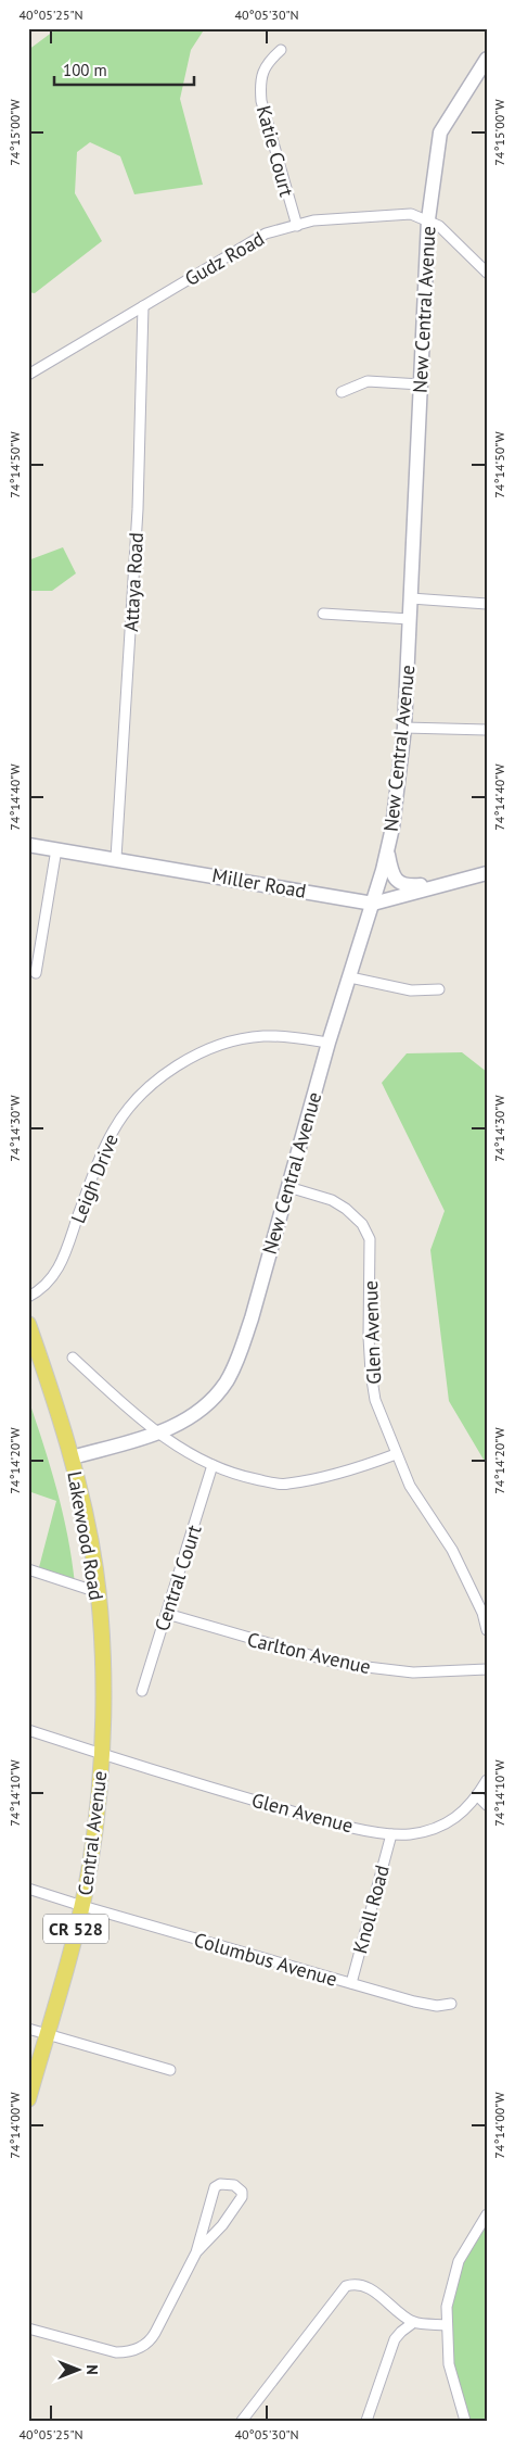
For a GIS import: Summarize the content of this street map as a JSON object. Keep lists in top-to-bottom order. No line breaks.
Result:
{"streets":{"main road":["Lakewood Road","Central Avenue","CR 528"],"street":["Katie Court","Gudz Road","New Central Avenue","Attaya Road","Miller Road","Leigh Drive","Glen Avenue","Central Court","Carlton Avenue","Knoll Road","Columbus Avenue"]},"crossings":[["Katie Court","Gudz Road"],["Gudz Road","New Central Avenue"],["Gudz Road","Attaya Road"],["New Central Avenue","Miller Road"],["New Central Avenue","Leigh Drive"],["New Central Avenue","Glen Avenue"],["New Central Avenue","Lakewood Road"],["Attaya Road","Miller Road"],["Glen Avenue","Lakewood Road"],["Glen Avenue","Central Avenue"],["Glen Avenue","Knoll Road"],["Lakewood Road","Central Avenue"],["Central Court","Carlton Avenue"],["Central Avenue","Columbus Avenue"],["Knoll Road","Columbus Avenue"]],"scale_bar":"100 m","north":"right","coordinates":["40°05'25\"N","40°05'30\"N","74°15'00\"W","74°14'50\"W","74°14'40\"W","74°14'30\"W","74°14'20\"W","74°14'10\"W","74°14'00\"W"]}
